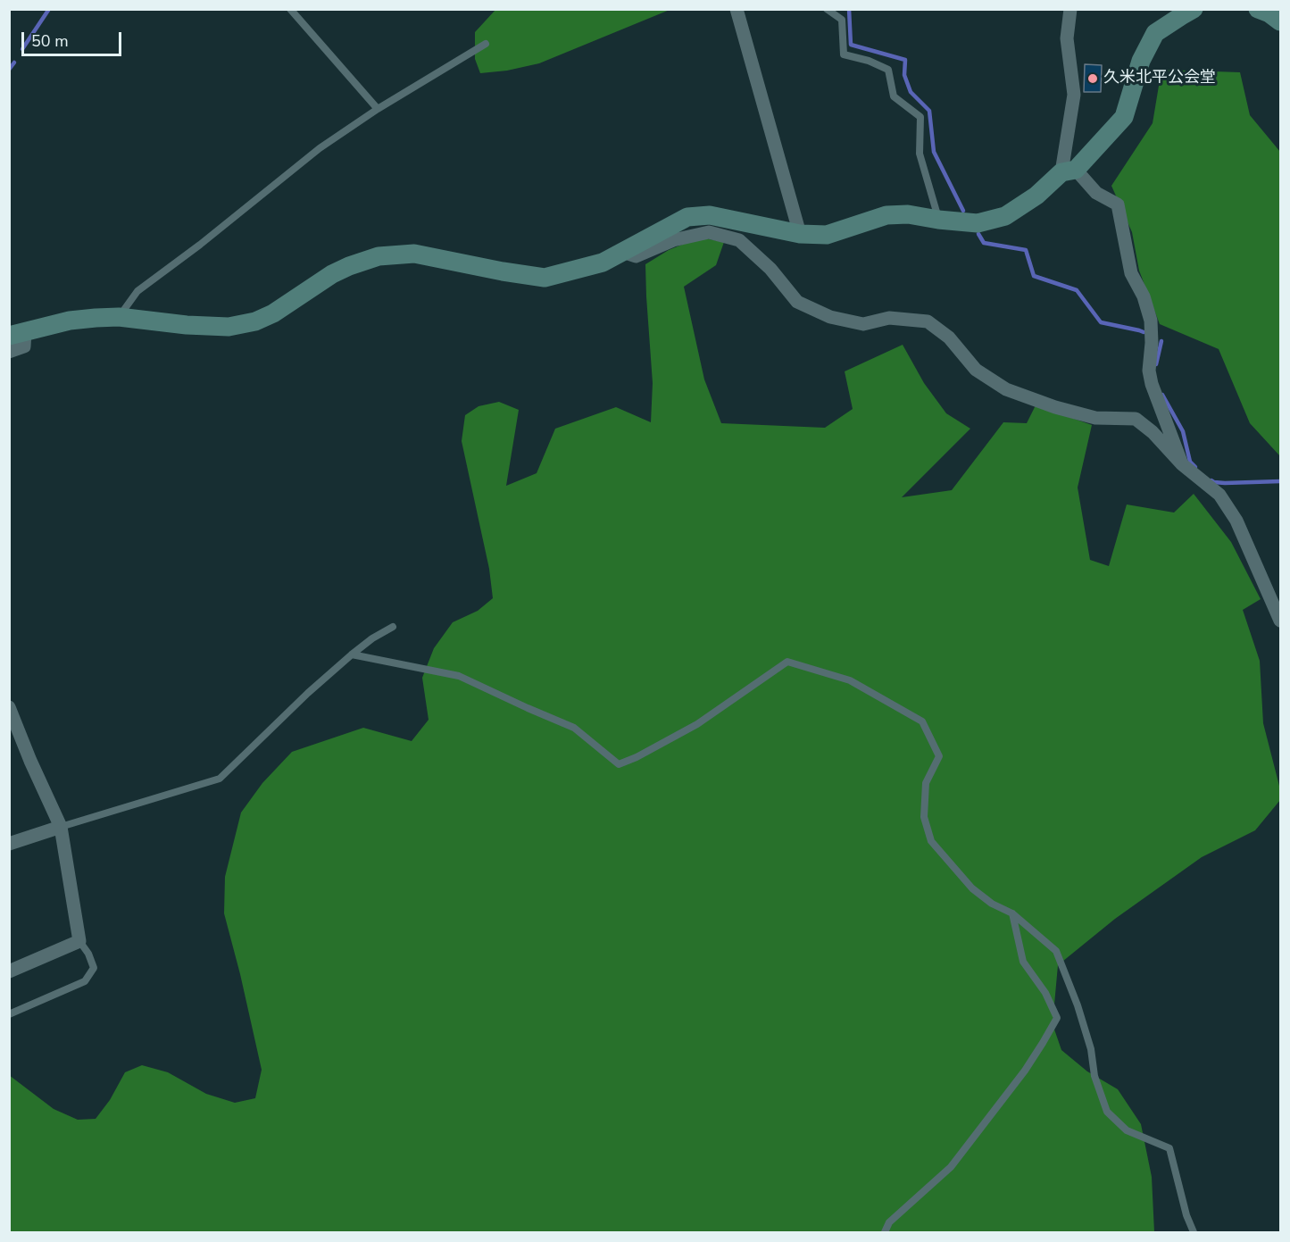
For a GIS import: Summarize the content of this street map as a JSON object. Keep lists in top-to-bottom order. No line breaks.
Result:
{"places":["久米北平公会堂"],"scale_bar":"50 m"}
